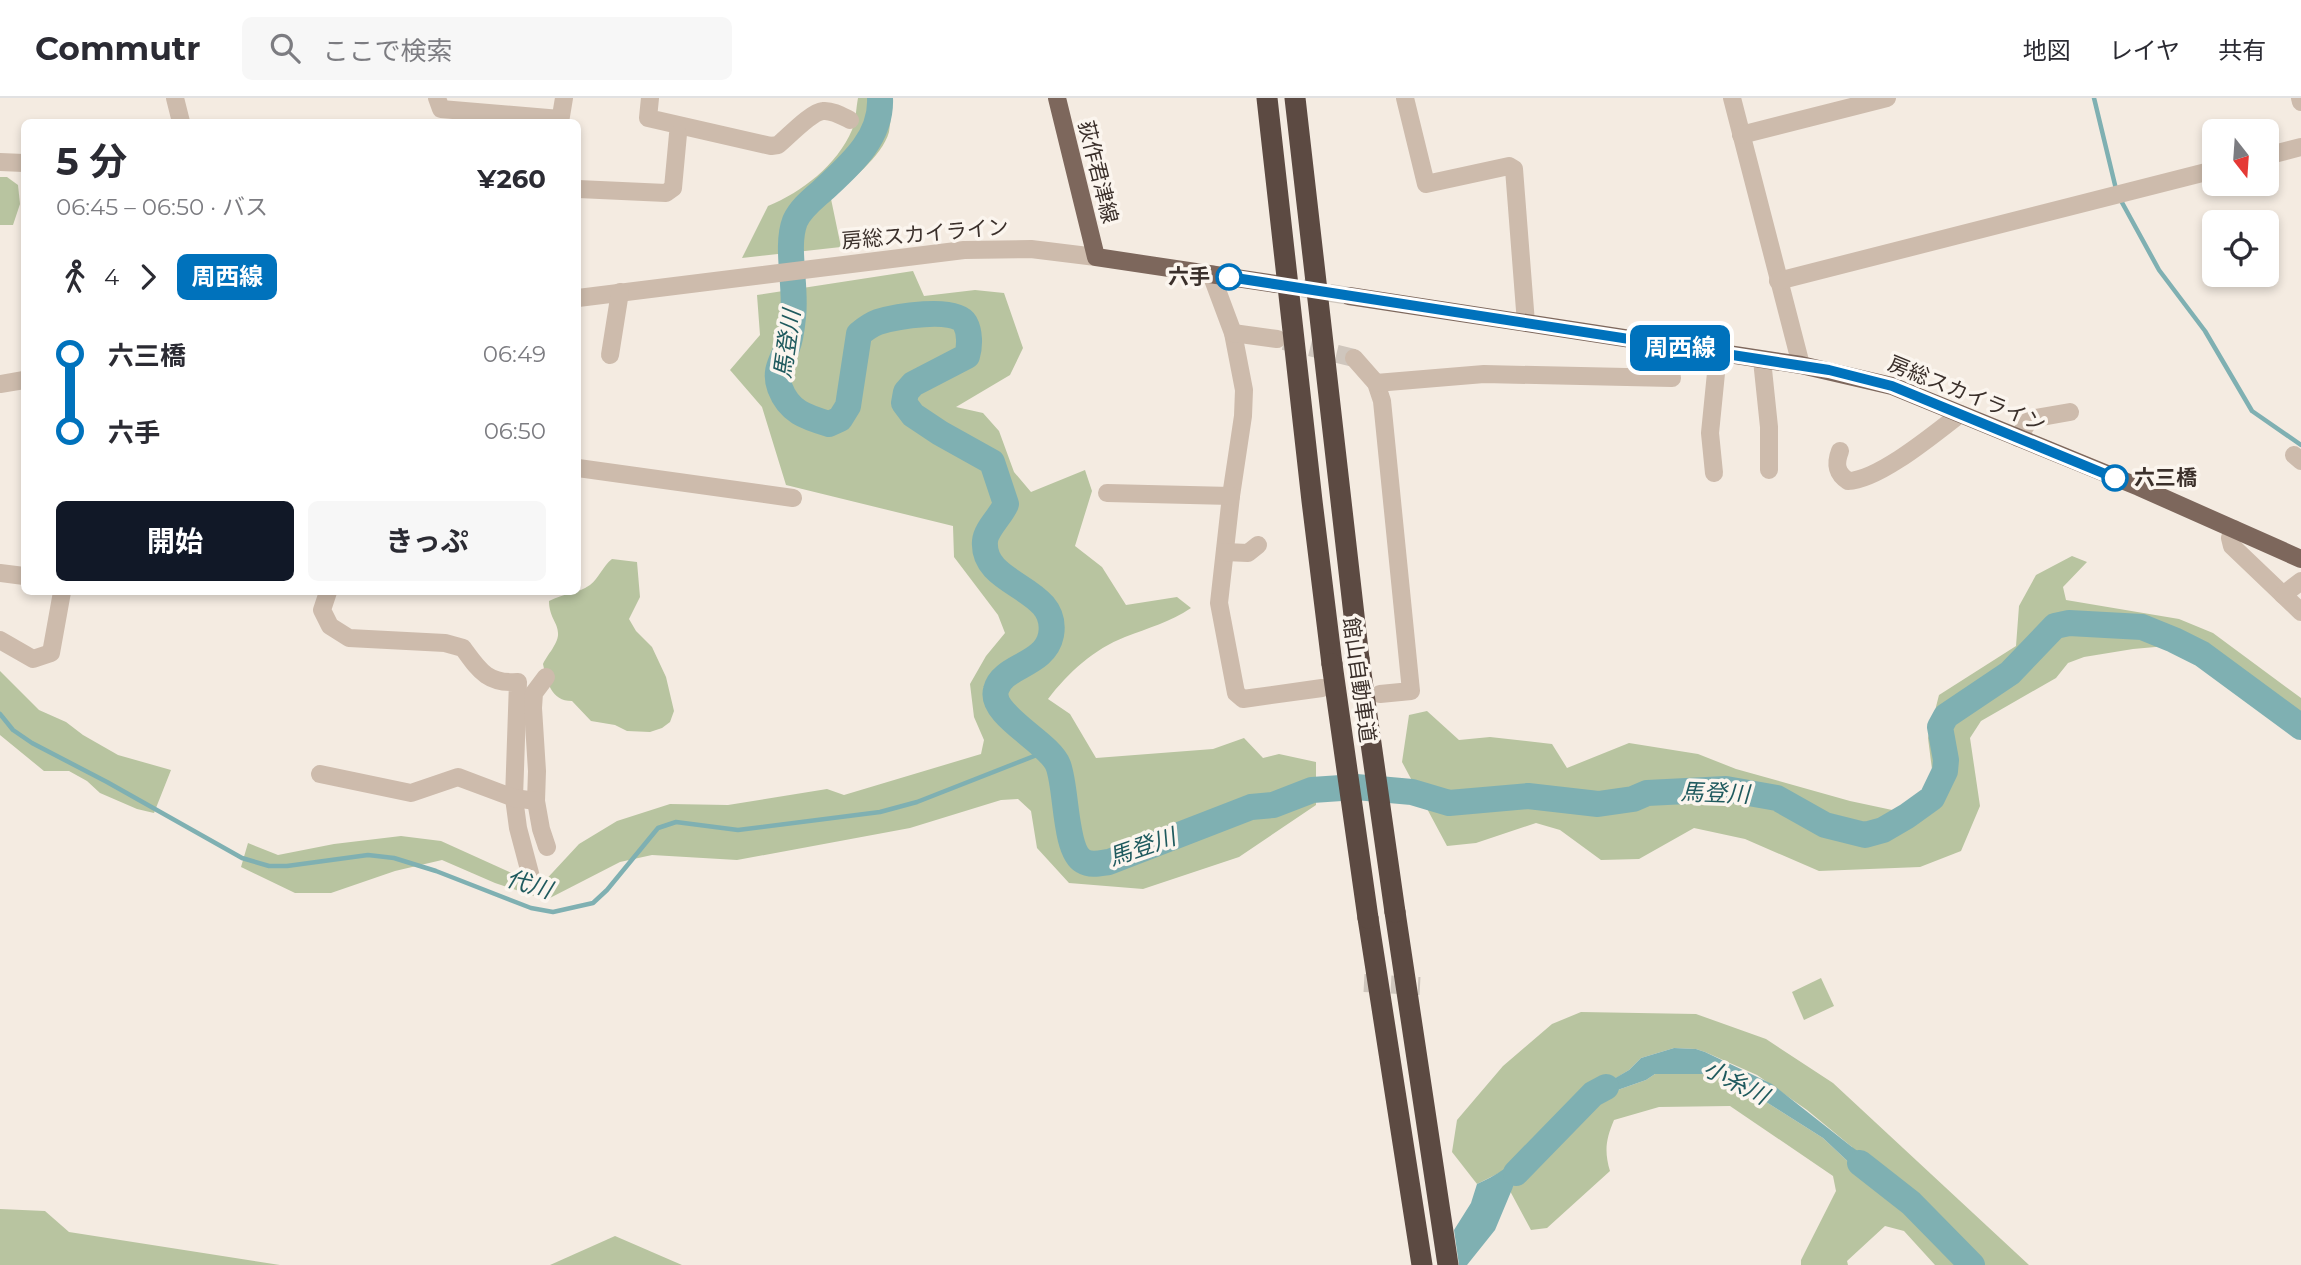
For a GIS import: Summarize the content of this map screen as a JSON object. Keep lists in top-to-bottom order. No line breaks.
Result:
{"streets":{"highway":["館山自動車道"],"main road":["荻作君津線","房総スカイライン"]},"crossings":[["荻作君津線","房総スカイライン"]],"water":["馬登川","代川","小糸川"],"places":["六手","六三橋"],"lines":["bus line 周西線"],"north":"bottom","page":{"header":"Commutr","search":"ここで検索","nav":["地図","レイヤ","共有"],"on_map":"周西線","heading":["5 分","06:45 – 06:50 · バス","¥260"],"legs":["4","周西線"],"list":[{"name":"六三橋","value":"06:49"},{"name":"六手","value":"06:50"}],"buttons":["開始","きっぷ"]}}
